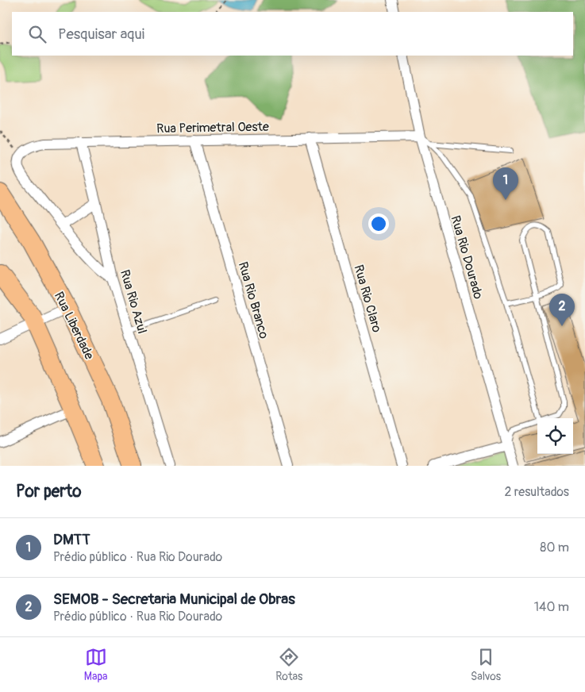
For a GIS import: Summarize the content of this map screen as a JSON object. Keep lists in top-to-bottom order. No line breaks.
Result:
{"streets":{"highway":["Rua Liberdade"],"street":["Rua Perimetral Oeste","Rua Rio Dourado","Rua Rio Claro","Rua Rio Branco","Rua Rio Azul"]},"crossings":[["Rua Perimetral Oeste","Rua Rio Dourado"],["Rua Perimetral Oeste","Rua Rio Claro"],["Rua Perimetral Oeste","Rua Rio Branco"],["Rua Perimetral Oeste","Rua Rio Azul"]],"page":{"search":"Pesquisar aqui","pins":["1","2"],"heading":["Por perto","2 resultados"],"list":[{"mark":"1","name":"DMTT","note":"Prédio público · Rua Rio Dourado","value":"80 m"},{"mark":"2","name":"SEMOB - Secretaria Municipal de Obras","note":"Prédio público · Rua Rio Dourado","value":"140 m"}],"nav":["Mapa","Rotas","Salvos"]}}
